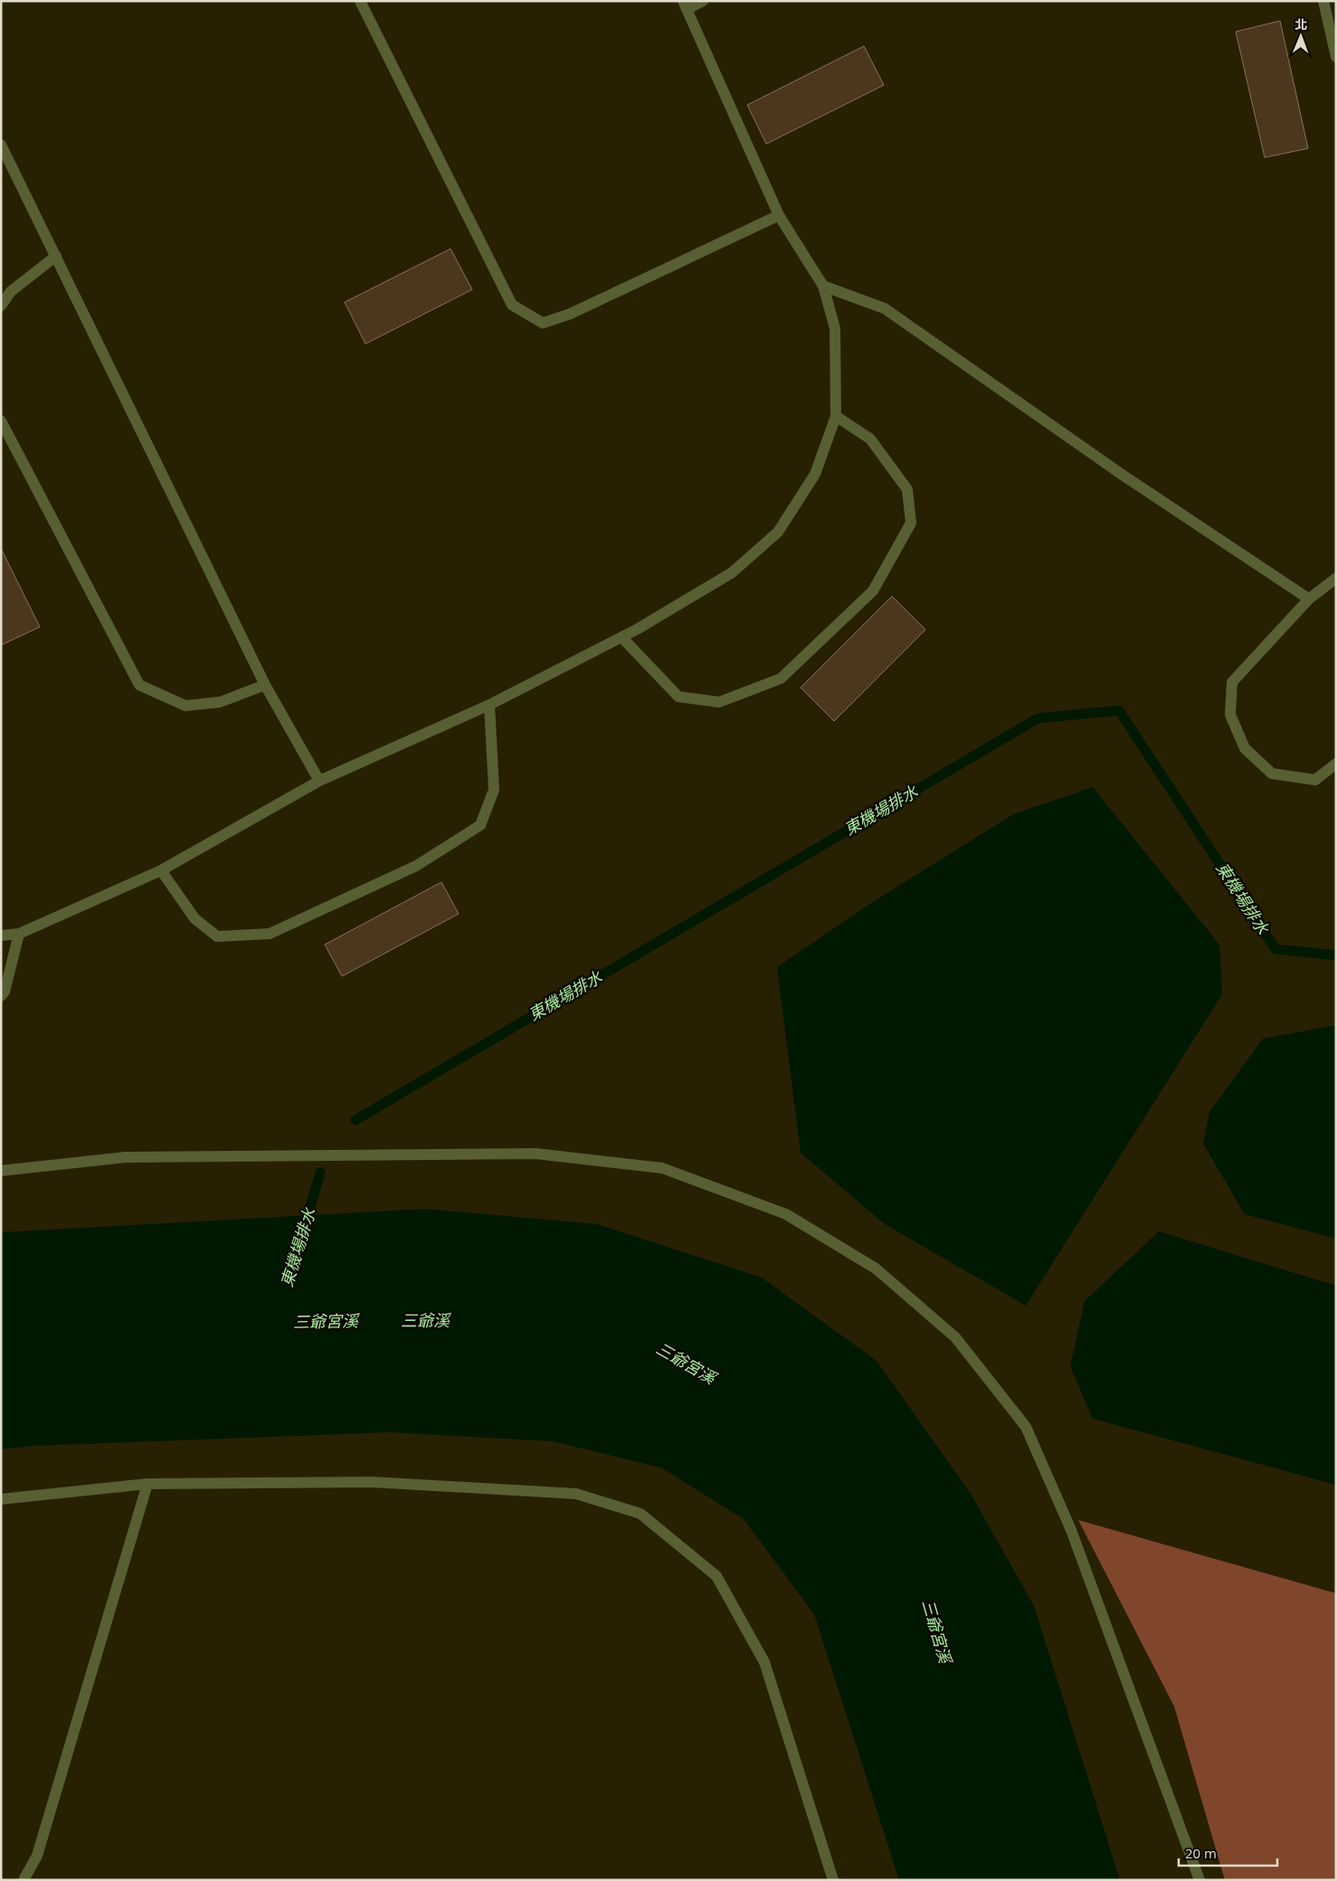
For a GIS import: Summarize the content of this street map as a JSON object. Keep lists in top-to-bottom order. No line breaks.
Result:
{"water":["東機場排水","三爺溪","三爺宮溪"],"scale_bar":"20 m","north":"top"}
